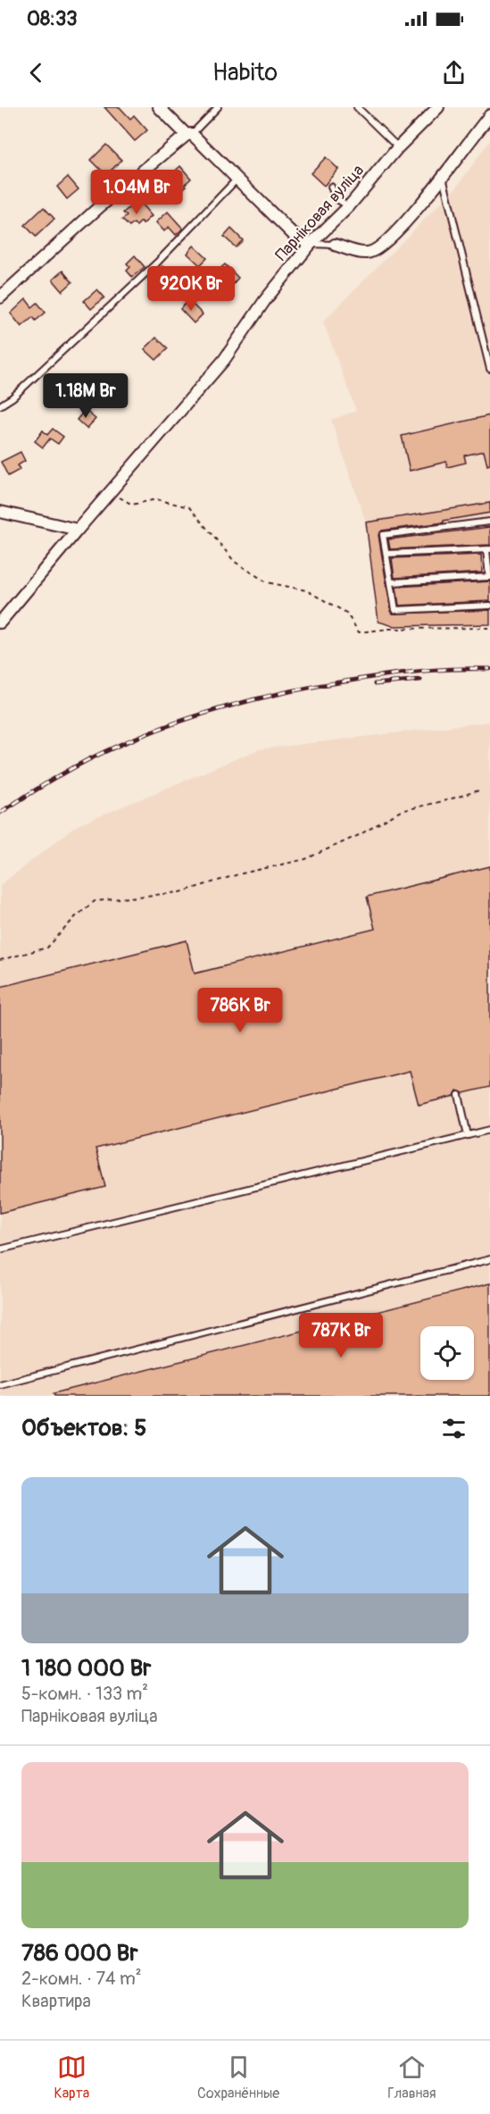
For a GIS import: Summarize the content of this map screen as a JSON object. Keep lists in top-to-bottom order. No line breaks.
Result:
{"streets":{"street":["Парніковая вуліца"]},"page":{"status":"08:33","header":"Habito","price":["1.04M Br","920K Br","1.18M Br","786K Br","787K Br"],"heading":"Объектов: 5","list":[{"name":"1 180 000 Br","note":"5-комн. · 133 m² · Парніковая вуліца"},{"name":"786 000 Br","note":"2-комн. · 74 m² · Квартира"}],"tabs":["Карта","Сохранённые","Главная"]}}
